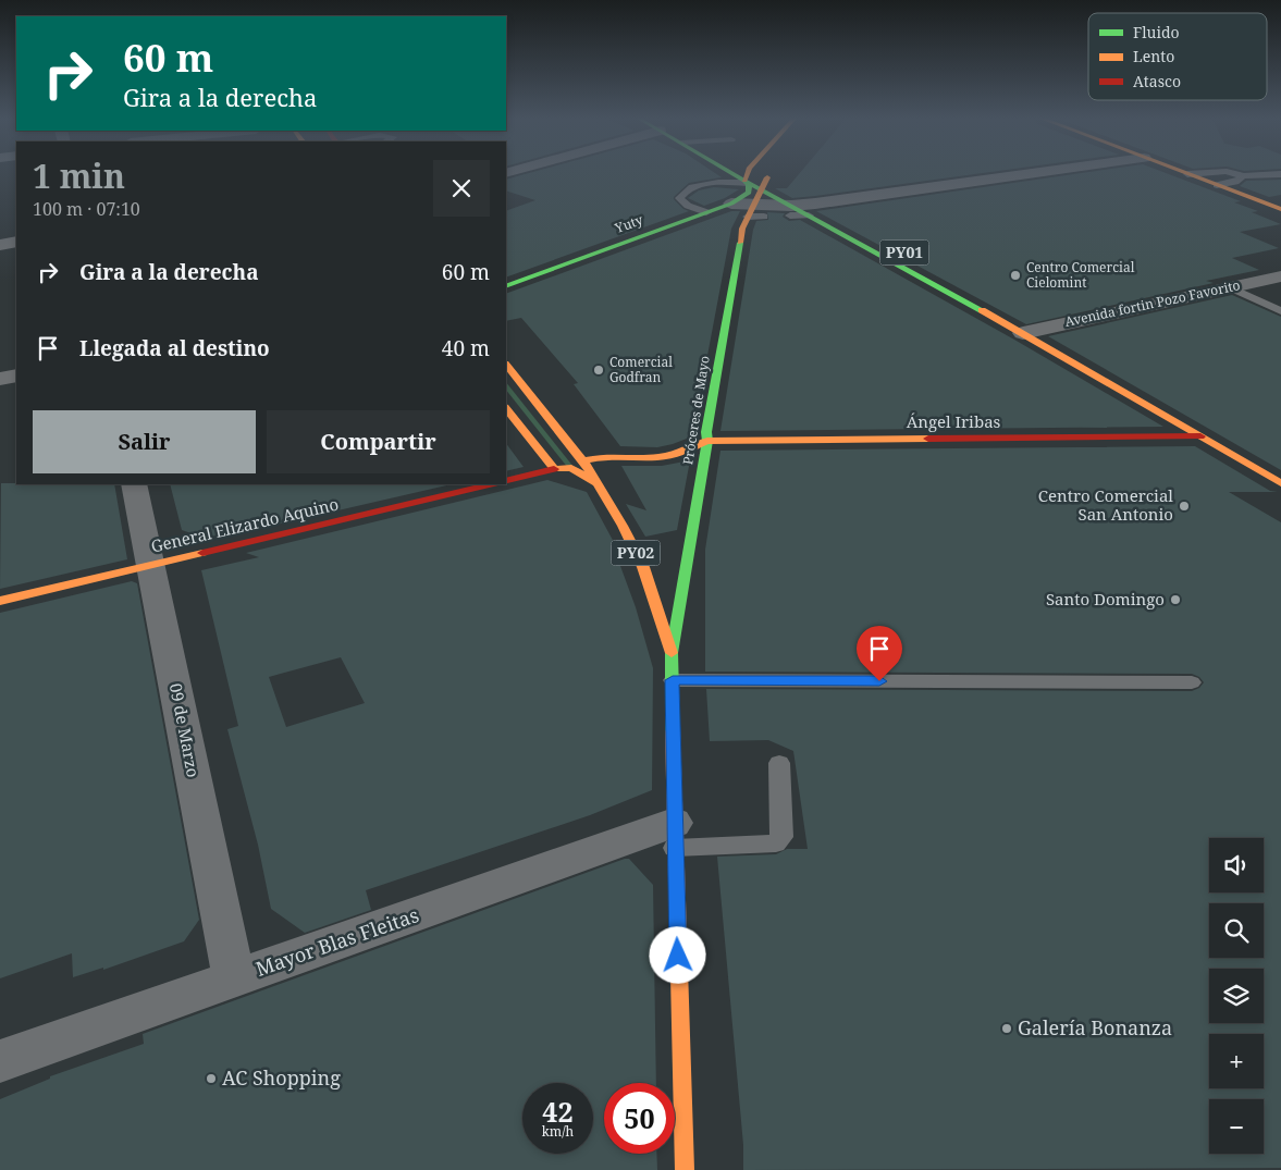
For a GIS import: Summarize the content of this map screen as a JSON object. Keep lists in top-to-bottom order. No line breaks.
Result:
{"streets":{"main road":["Yuty","PY01","Próceres de Mayo","Ángel Iribas","General Elizardo Aquino","PY02"],"street":["Avenida fortin Pozo Favorito","09 de Marzo","Mayor Blas Fleitas"]},"crossings":[["Yuty","Próceres de Mayo"],["PY01","Avenida fortin Pozo Favorito"],["PY01","Ángel Iribas"],["Próceres de Mayo","Ángel Iribas"],["Próceres de Mayo","PY02"],["General Elizardo Aquino","09 de Marzo"],["PY02","Mayor Blas Fleitas"],["09 de Marzo","Mayor Blas Fleitas"]],"places":["Centro Comercial Cielomint","Comercial Godfran","Centro Comercial San Antonio","Santo Domingo","Galería Bonanza","AC Shopping"],"legend":["Fluido","Lento","Atasco"],"page":{"turn":["60 m","Gira a la derecha"],"heading":["1 min","100 m · 07:10"],"list":[{"name":"Gira a la derecha","value":"60 m"},{"name":"Llegada al destino","value":"40 m"}],"buttons":["Salir","Compartir"],"map_buttons":["+","−"],"speed":"42 km/h","limit":"50"}}
